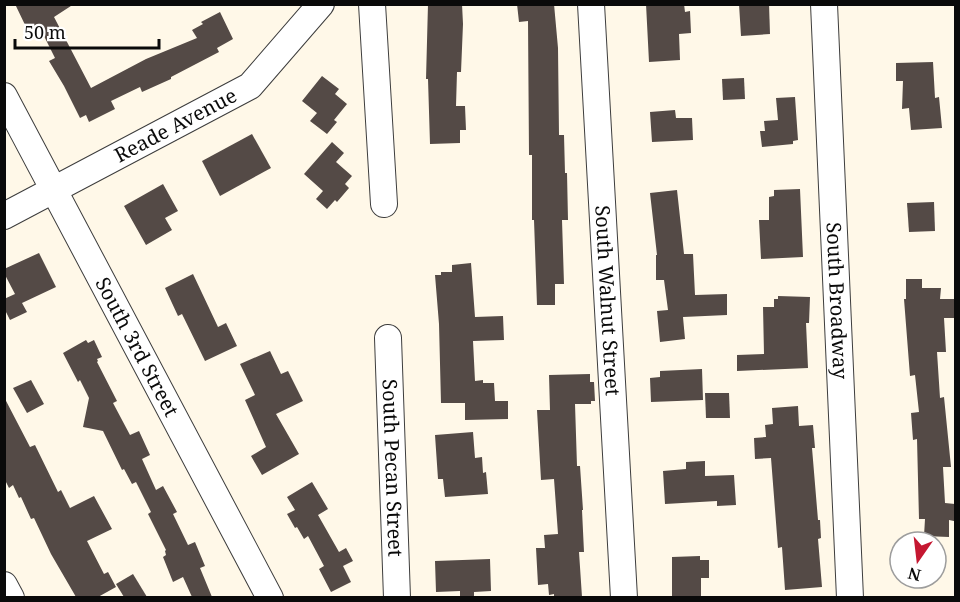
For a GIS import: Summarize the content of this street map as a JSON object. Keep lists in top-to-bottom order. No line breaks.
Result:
{"streets":{"street":["Reade Avenue","South Walnut Street","South Broadway","South 3rd Street","South Pecan Street"]},"crossings":[["Reade Avenue","South 3rd Street"]],"scale_bar":"50 m","north":"bottom"}
